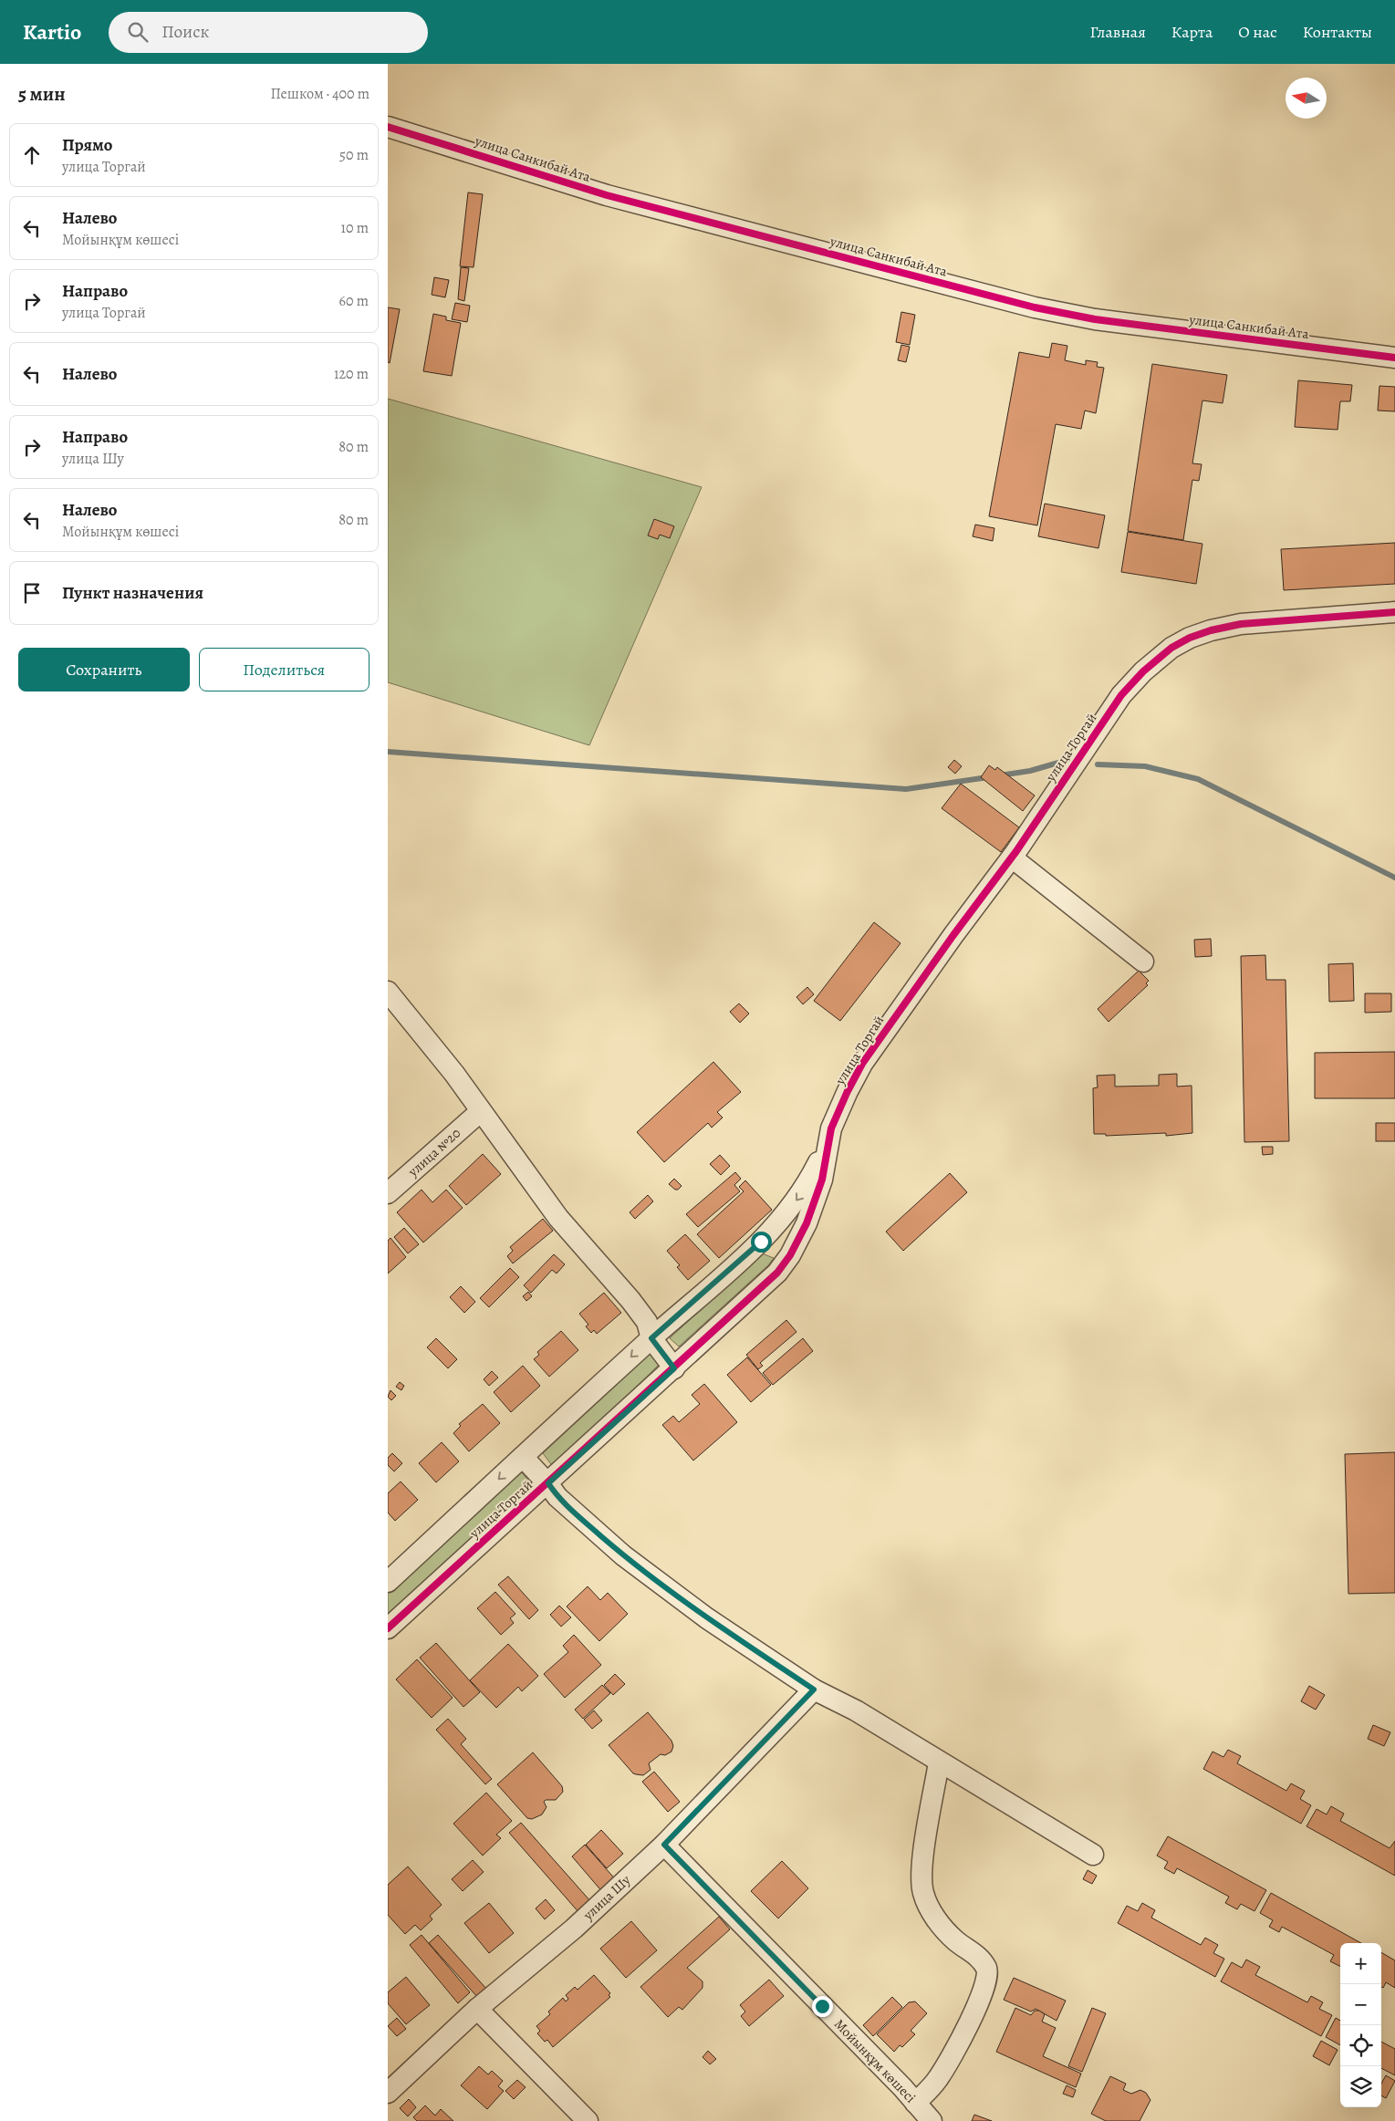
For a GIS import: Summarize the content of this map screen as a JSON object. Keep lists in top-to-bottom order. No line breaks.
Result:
{"streets":{"street":["улица Санкибай Ата","улица Торгай","улица №20","улица Шу","Мойынқұм көшесі"]},"crossings":[["улица Шу","Мойынқұм көшесі"]],"north":"left","page":{"header":"Kartio","search":"Поиск","nav":["Главная","Карта","О нас","Контакты"],"heading":["5 мин","Пешком · 400 m"],"list":[["Прямо","улица Торгай","50 m"],["Налево","Мойынқұм көшесі","10 m"],["Направо","улица Торгай","60 m"],["Налево","120 m"],["Направо","улица Шу","80 m"],["Налево","Мойынқұм көшесі","80 m"],"Пункт назначения"],"buttons":["Сохранить","Поделиться"],"map_buttons":["+","−"]}}
